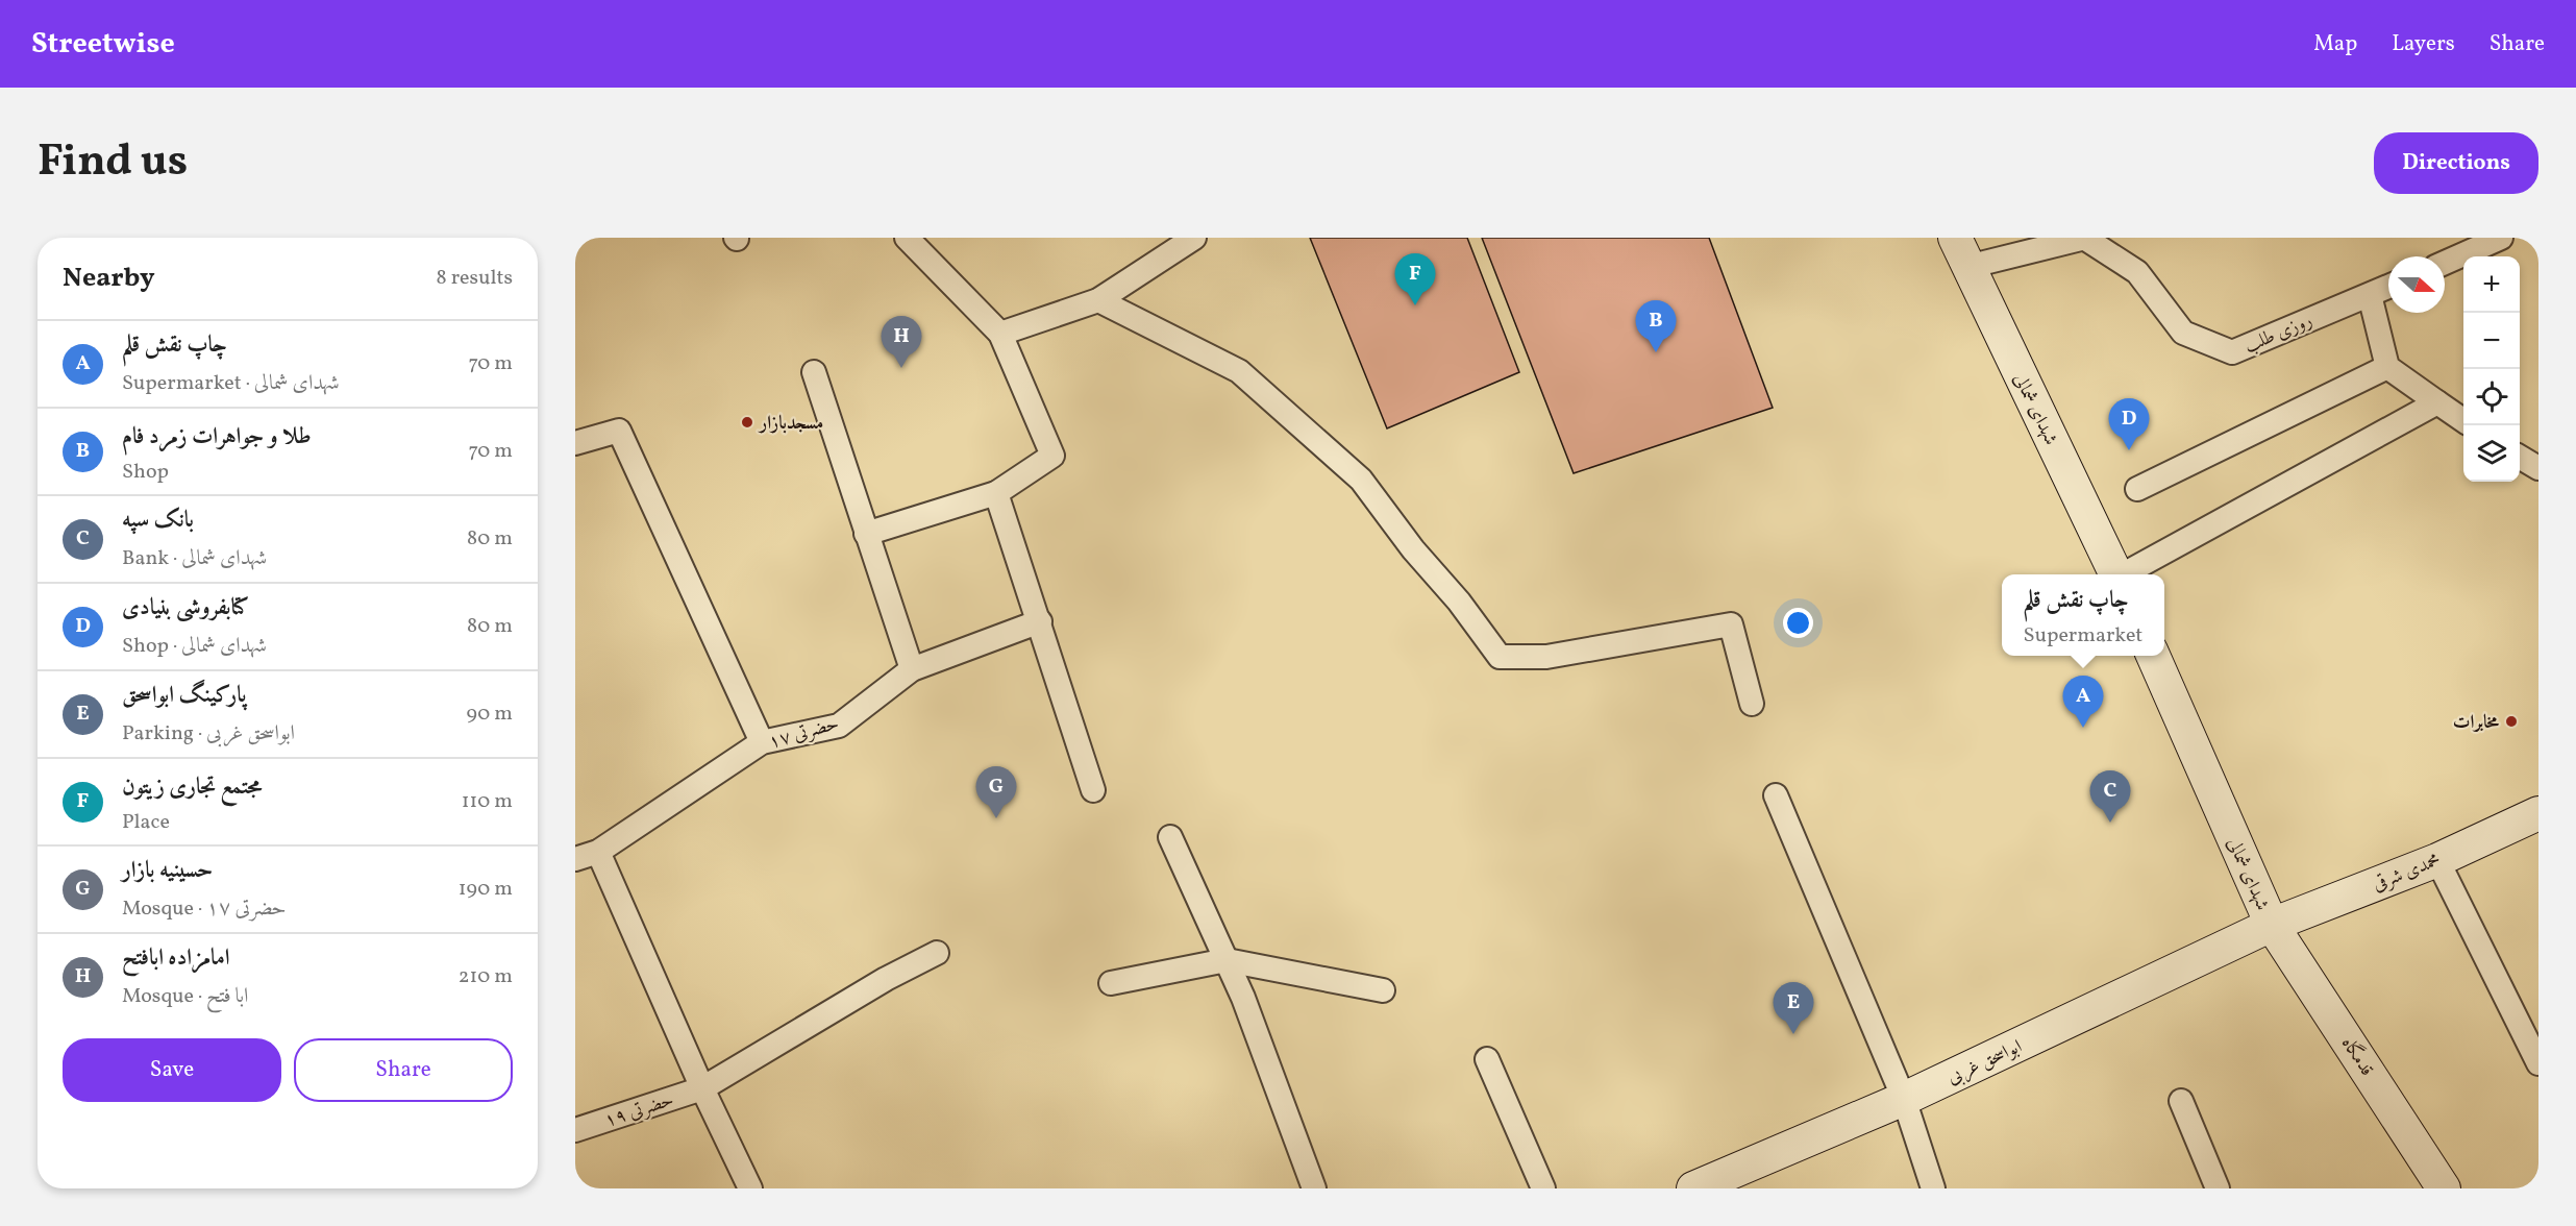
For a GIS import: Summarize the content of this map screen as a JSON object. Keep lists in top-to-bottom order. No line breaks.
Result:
{"streets":{"main road":["شهدای شمالی","محمدی شرقی","قدمگاه","ابواسحق غربی"],"street":["روزی طلب","حضرتی ۱۷","حضرتی ۱۹"]},"crossings":[["شهدای شمالی","محمدی شرقی"],["شهدای شمالی","قدمگاه"],["شهدای شمالی","ابواسحق غربی"],["محمدی شرقی","قدمگاه"],["محمدی شرقی","ابواسحق غربی"],["قدمگاه","ابواسحق غربی"]],"places":["مسجدبازار","مخابرات"],"north":"right","page":{"header":"Streetwise","nav":["Map","Layers","Share"],"title":"Find us","buttons":["Directions",["Save","Share"]],"heading":["Nearby","8 results"],"pins":["F","B","H","D","A","G","C","E"],"map_buttons":["+","−"],"list":[{"mark":"A","name":"چاپ نقش قلم","note":"Supermarket · شهدای شمالی","value":"70 m"},{"mark":"B","name":"طلا و جواهرات زمرد فام","note":"Shop","value":"70 m"},{"mark":"C","name":"بانک سپه","note":"Bank · شهدای شمالی","value":"80 m"},{"mark":"D","name":"کتابفروشی بنیادی","note":"Shop · شهدای شمالی","value":"80 m"},{"mark":"E","name":"پارکینگ ابواسحق","note":"Parking · ابواسحق غربی","value":"90 m"},{"mark":"F","name":"مجتمع تجاری زیتون","note":"Place","value":"110 m"},{"mark":"G","name":"حسینیه بازار","note":"Mosque · حضرتی ۱۷","value":"190 m"},{"mark":"H","name":"امامزاده ابافتح","note":"Mosque · ابا فتح","value":"210 m"}],"popup":["چاپ نقش قلم","Supermarket"]}}
